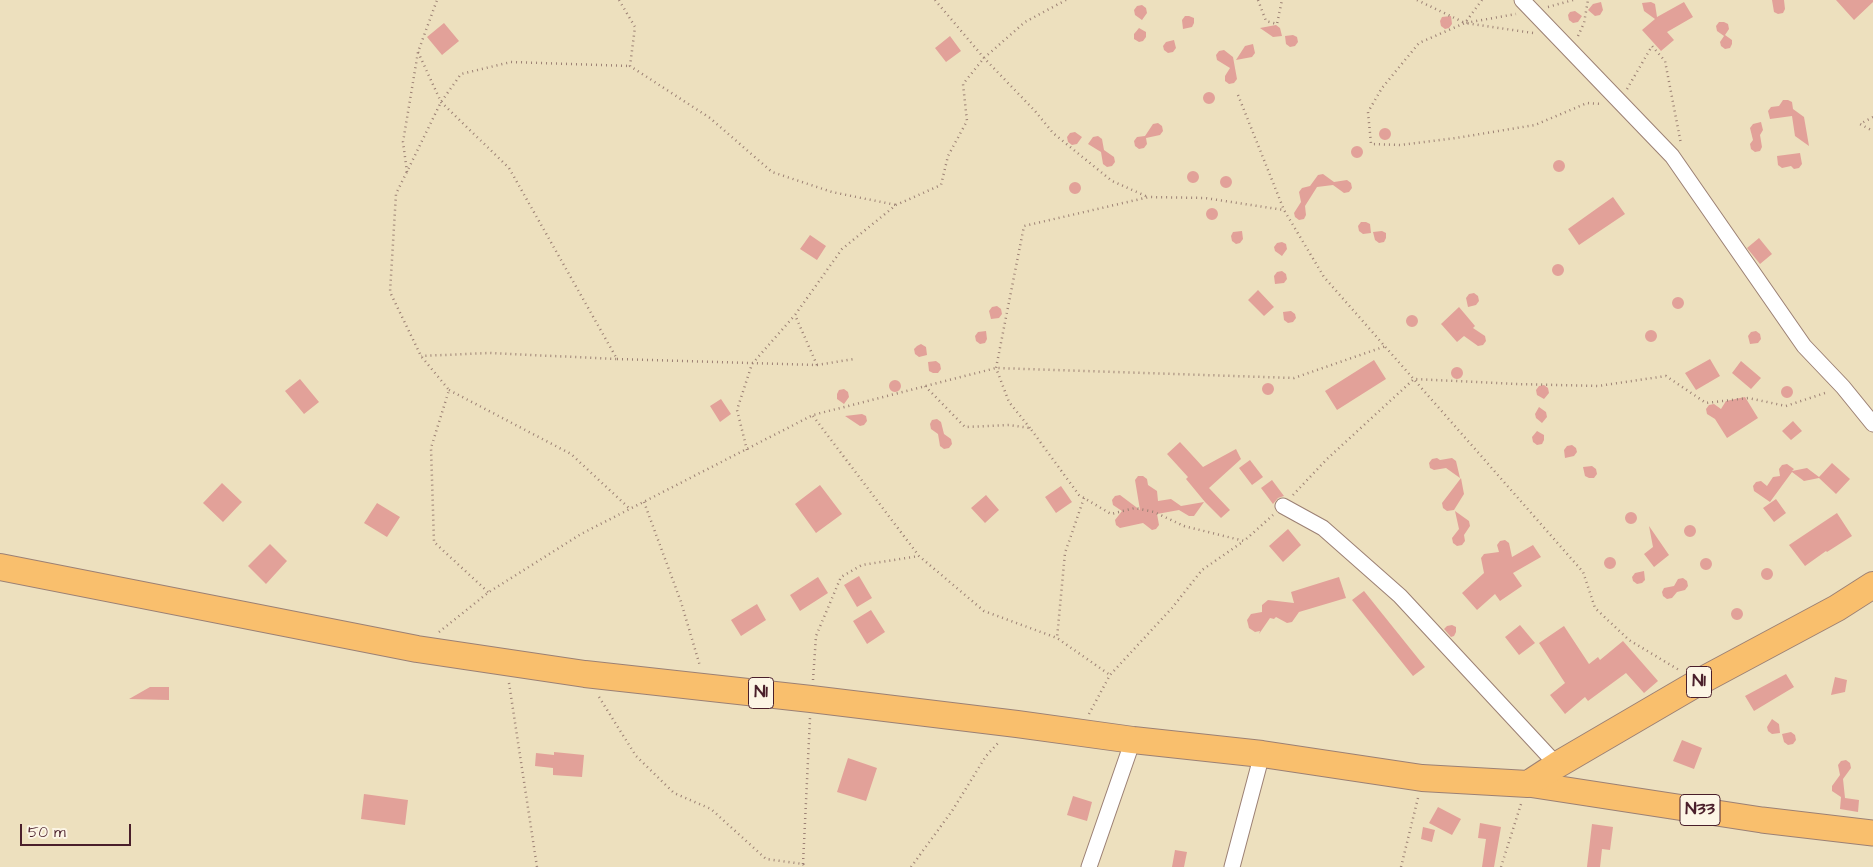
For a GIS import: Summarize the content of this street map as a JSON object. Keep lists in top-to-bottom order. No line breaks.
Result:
{"streets":{"highway":["N1"],"main road":["N33"]},"crossings":[["N1","N33"]],"scale_bar":"50 m"}
